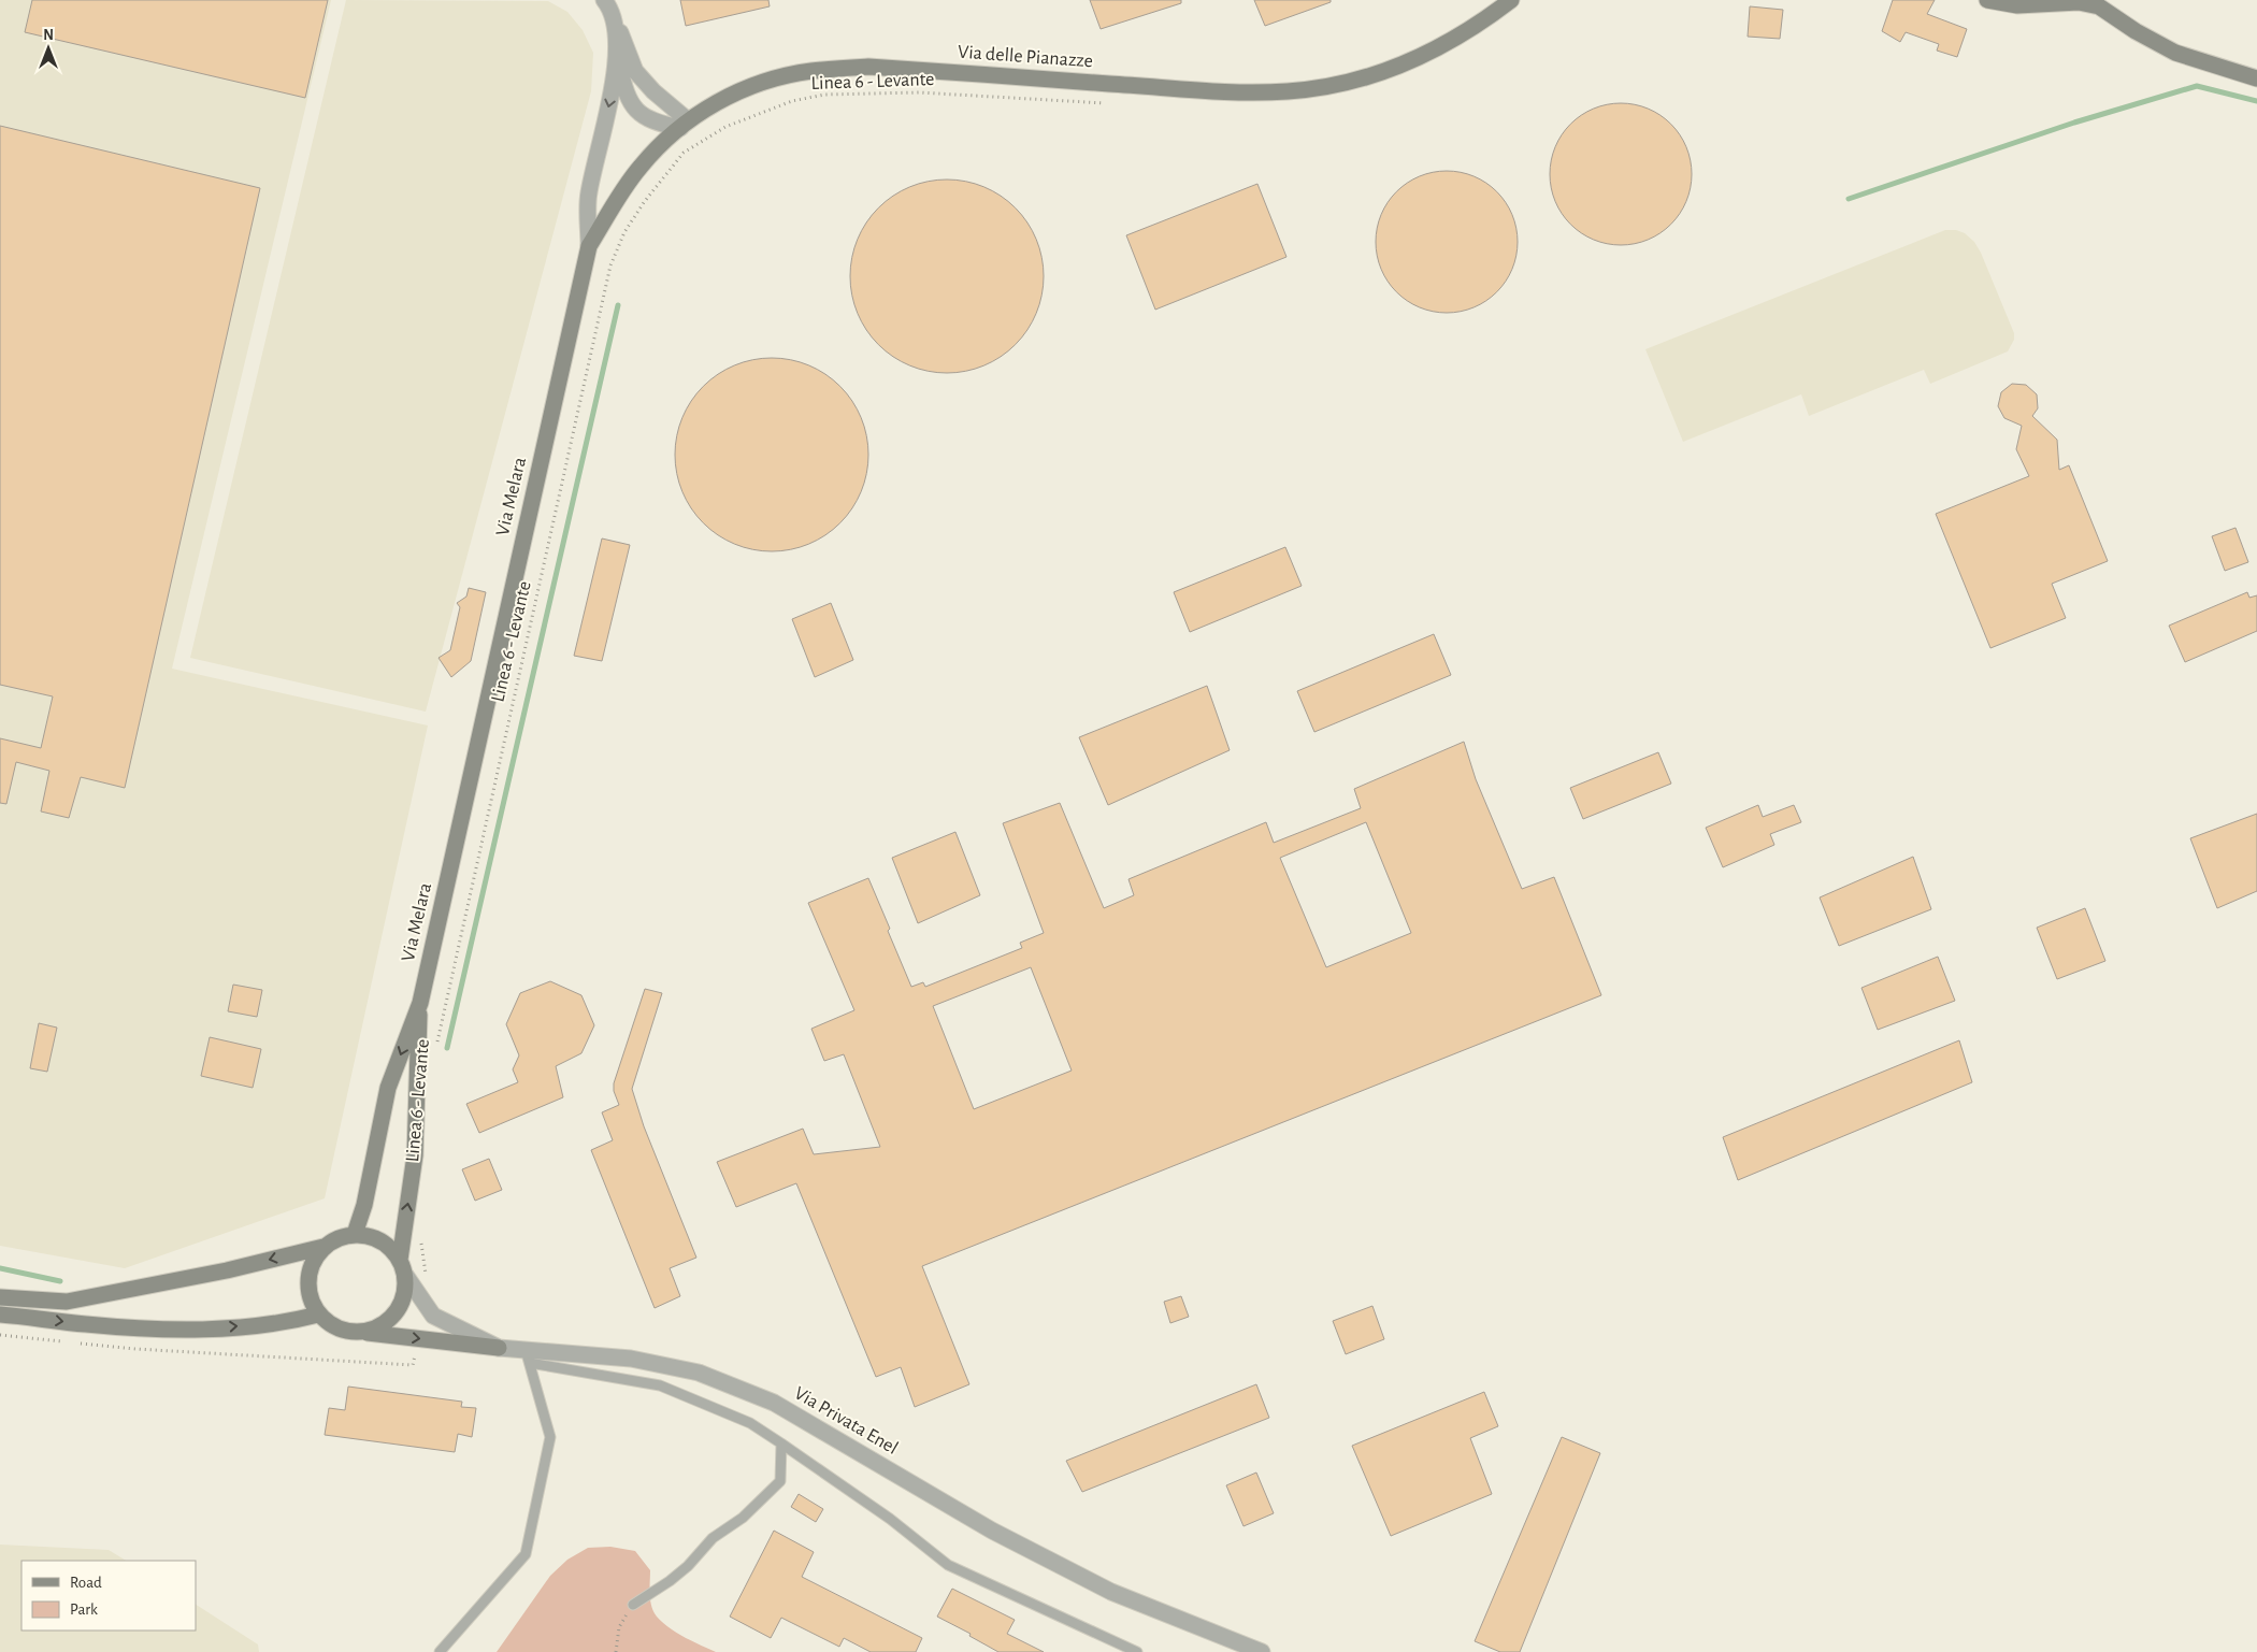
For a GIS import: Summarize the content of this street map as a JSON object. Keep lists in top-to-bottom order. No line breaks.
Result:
{"streets":{"street":["Via delle Pianazze","Via Melara","Via Privata Enel"],"path":["Linea 6 - Levante"]},"crossings":[["Via delle Pianazze","Via Melara"]],"legend":["Road","Park"],"north":"top"}
